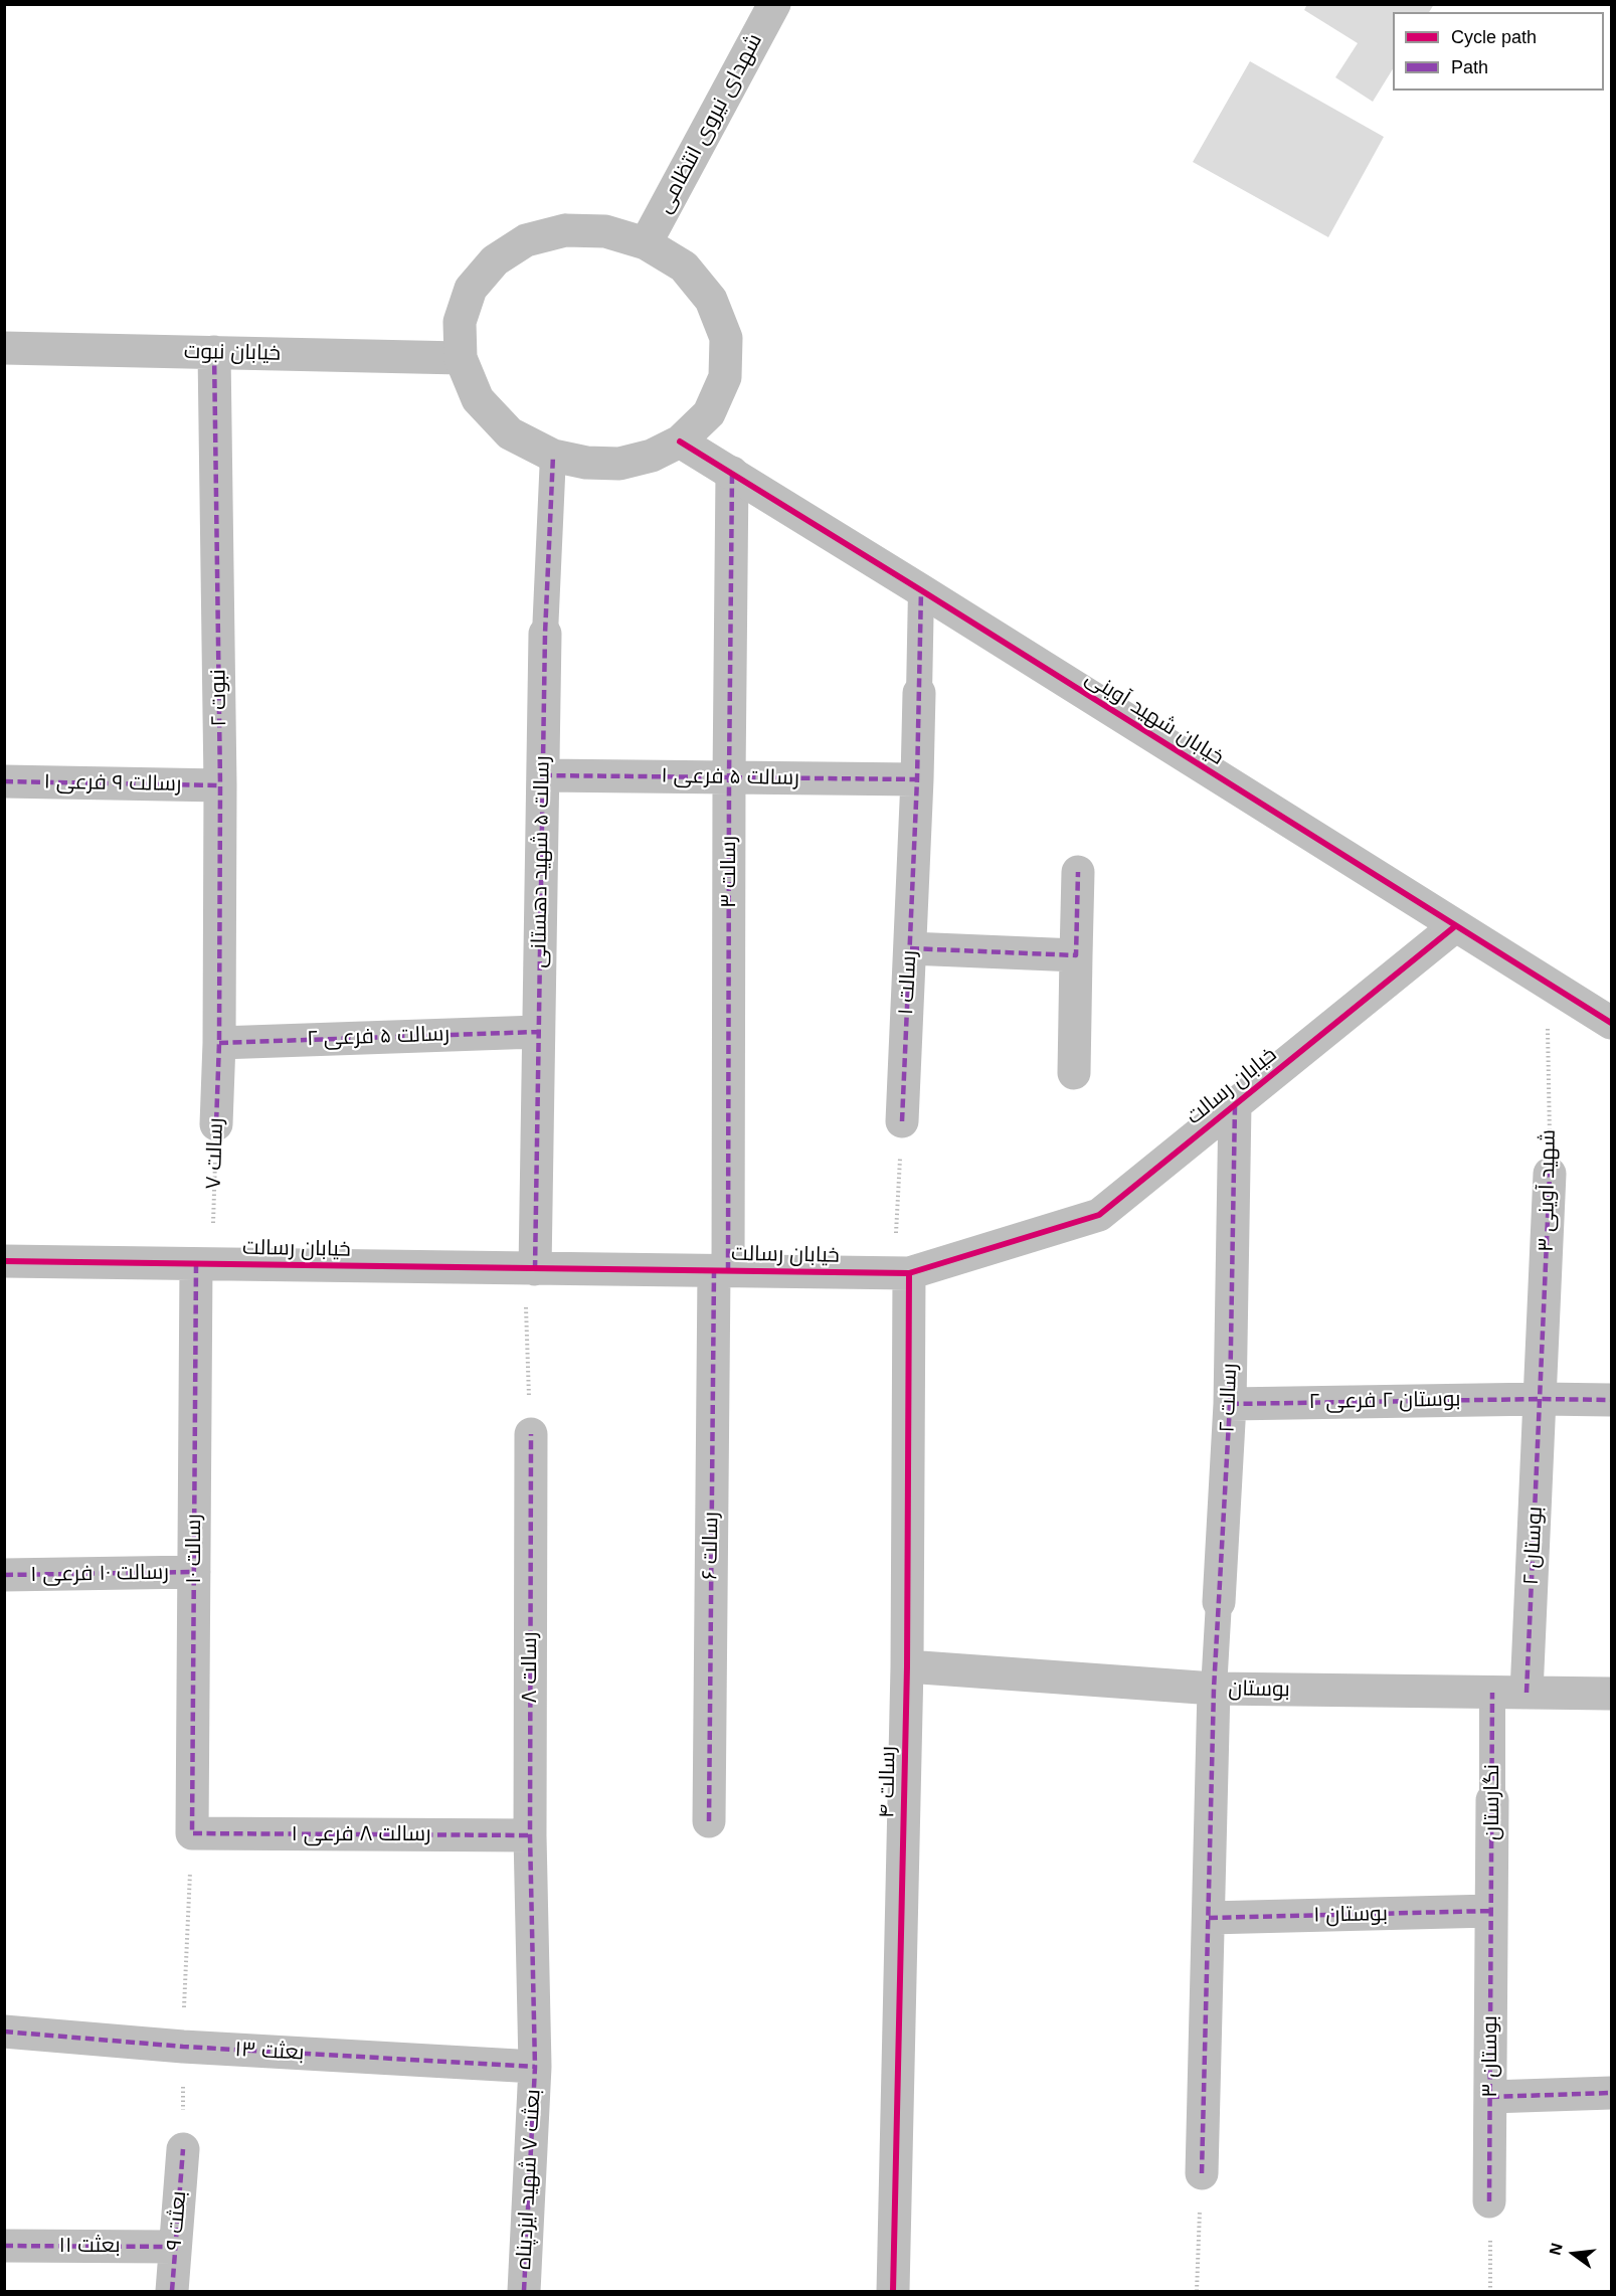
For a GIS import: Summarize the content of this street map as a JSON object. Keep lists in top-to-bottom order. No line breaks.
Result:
{"streets":{"street":["شهدای نیروی انتظامی","خیابان نبوت","نبوت ۲","خیابان شهید آوینی","رسالت ۵ فرعی ۱","رسالت ۹ فرعی ۱","رسالت ۵ شهید دهستانی","رسالت ۳","رسالت ۱","رسالت ۵ فرعی ۲","خیابان رسالت","رسالت ۷","شهید آوینی ۳","رسالت ۲","بوستان ۲ فرعی ۲","رسالت ۶","بوستان ۲","رسالت ۱۰","رسالت ۱۰ فرعی ۱","رسالت ۸","بوستان","رسالت ۴","نگارستان","رسالت ۸ فرعی ۱","بوستان ۱","بعثت ۱۳","بوستان ۳","بعثت ۷ شهید ایزدپناه","بعثت ۹","بعثت ۱۱"]},"crossings":[["خیابان نبوت","نبوت ۲"],["نبوت ۲","رسالت ۹ فرعی ۱"],["نبوت ۲","رسالت ۵ فرعی ۲"],["نبوت ۲","رسالت ۷"],["خیابان شهید آوینی","رسالت ۳"],["خیابان شهید آوینی","خیابان رسالت"],["خیابان شهید آوینی","شهید آوینی ۳"],["رسالت ۵ فرعی ۱","رسالت ۵ شهید دهستانی"],["رسالت ۵ فرعی ۱","رسالت ۳"],["رسالت ۵ فرعی ۱","رسالت ۱"],["رسالت ۵ شهید دهستانی","رسالت ۵ فرعی ۲"],["رسالت ۵ شهید دهستانی","خیابان رسالت"],["رسالت ۳","خیابان رسالت"],["رسالت ۳","رسالت ۶"],["رسالت ۵ فرعی ۲","رسالت ۷"],["خیابان رسالت","رسالت ۷"],["خیابان رسالت","رسالت ۲"],["خیابان رسالت","رسالت ۶"],["خیابان رسالت","رسالت ۱۰"],["خیابان رسالت","رسالت ۴"],["رسالت ۷","رسالت ۱۰"],["شهید آوینی ۳","بوستان ۲ فرعی ۲"],["شهید آوینی ۳","بوستان ۲"],["رسالت ۲","بوستان ۲ فرعی ۲"],["رسالت ۲","بوستان"],["بوستان ۲ فرعی ۲","بوستان ۲"],["بوستان ۲","بوستان"],["رسالت ۱۰","رسالت ۱۰ فرعی ۱"],["رسالت ۱۰","رسالت ۸ فرعی ۱"],["رسالت ۸","رسالت ۸ فرعی ۱"],["رسالت ۸","بعثت ۱۳"],["رسالت ۸","بعثت ۷ شهید ایزدپناه"],["بوستان","رسالت ۴"],["بوستان","نگارستان"],["نگارستان","بوستان ۱"],["نگارستان","بوستان ۳"],["بوستان ۱","بوستان ۳"],["بعثت ۱۳","بعثت ۷ شهید ایزدپناه"],["بعثت ۹","بعثت ۱۱"]],"legend":["Cycle path","Path"],"north":"left"}
